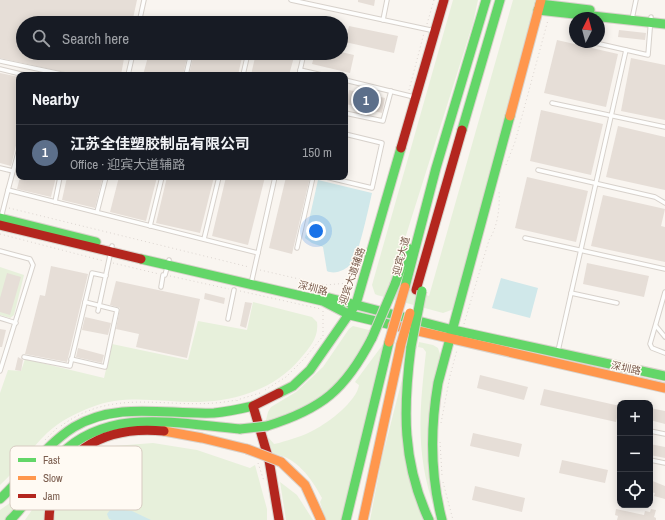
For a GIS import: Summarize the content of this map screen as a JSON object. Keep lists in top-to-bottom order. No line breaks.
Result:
{"streets":{"main road":["迎宾大道","迎宾大道辅路","深圳路"]},"crossings":[["迎宾大道辅路","深圳路"]],"legend":["Fast","Slow","Jam"],"north":"top","page":{"search":"Search here","heading":"Nearby","pins":"1","list":[{"mark":"1","name":"江苏全佳塑胶制品有限公司","note":"Office · 迎宾大道辅路","value":"150 m"}],"map_buttons":["+","−"]}}
